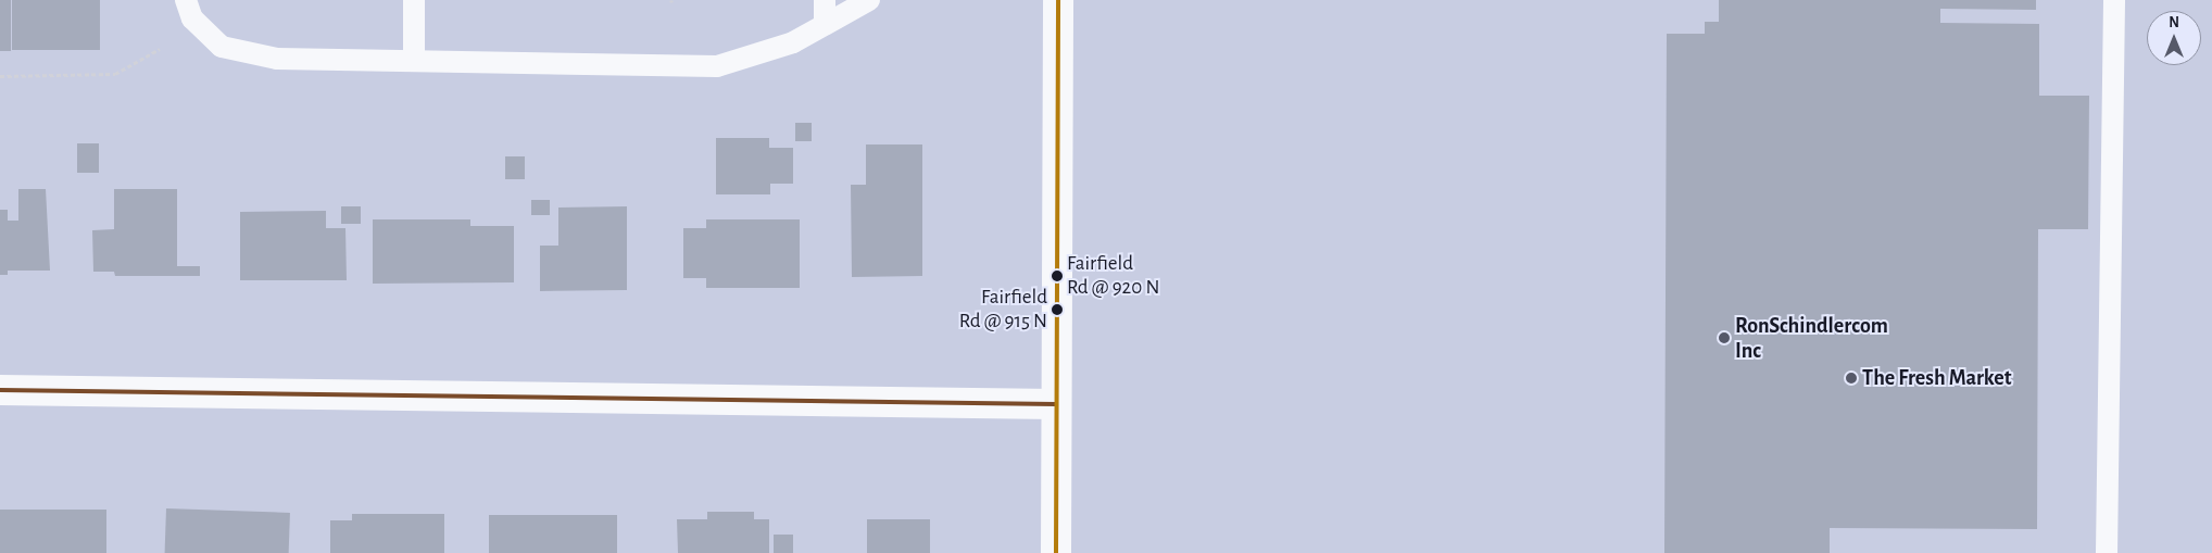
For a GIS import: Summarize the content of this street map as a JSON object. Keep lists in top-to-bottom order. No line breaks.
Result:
{"places":["Fairfield Rd @ 920 N","Fairfield Rd @ 915 N","RonSchindlercom Inc","The Fresh Market"],"north":"top"}
